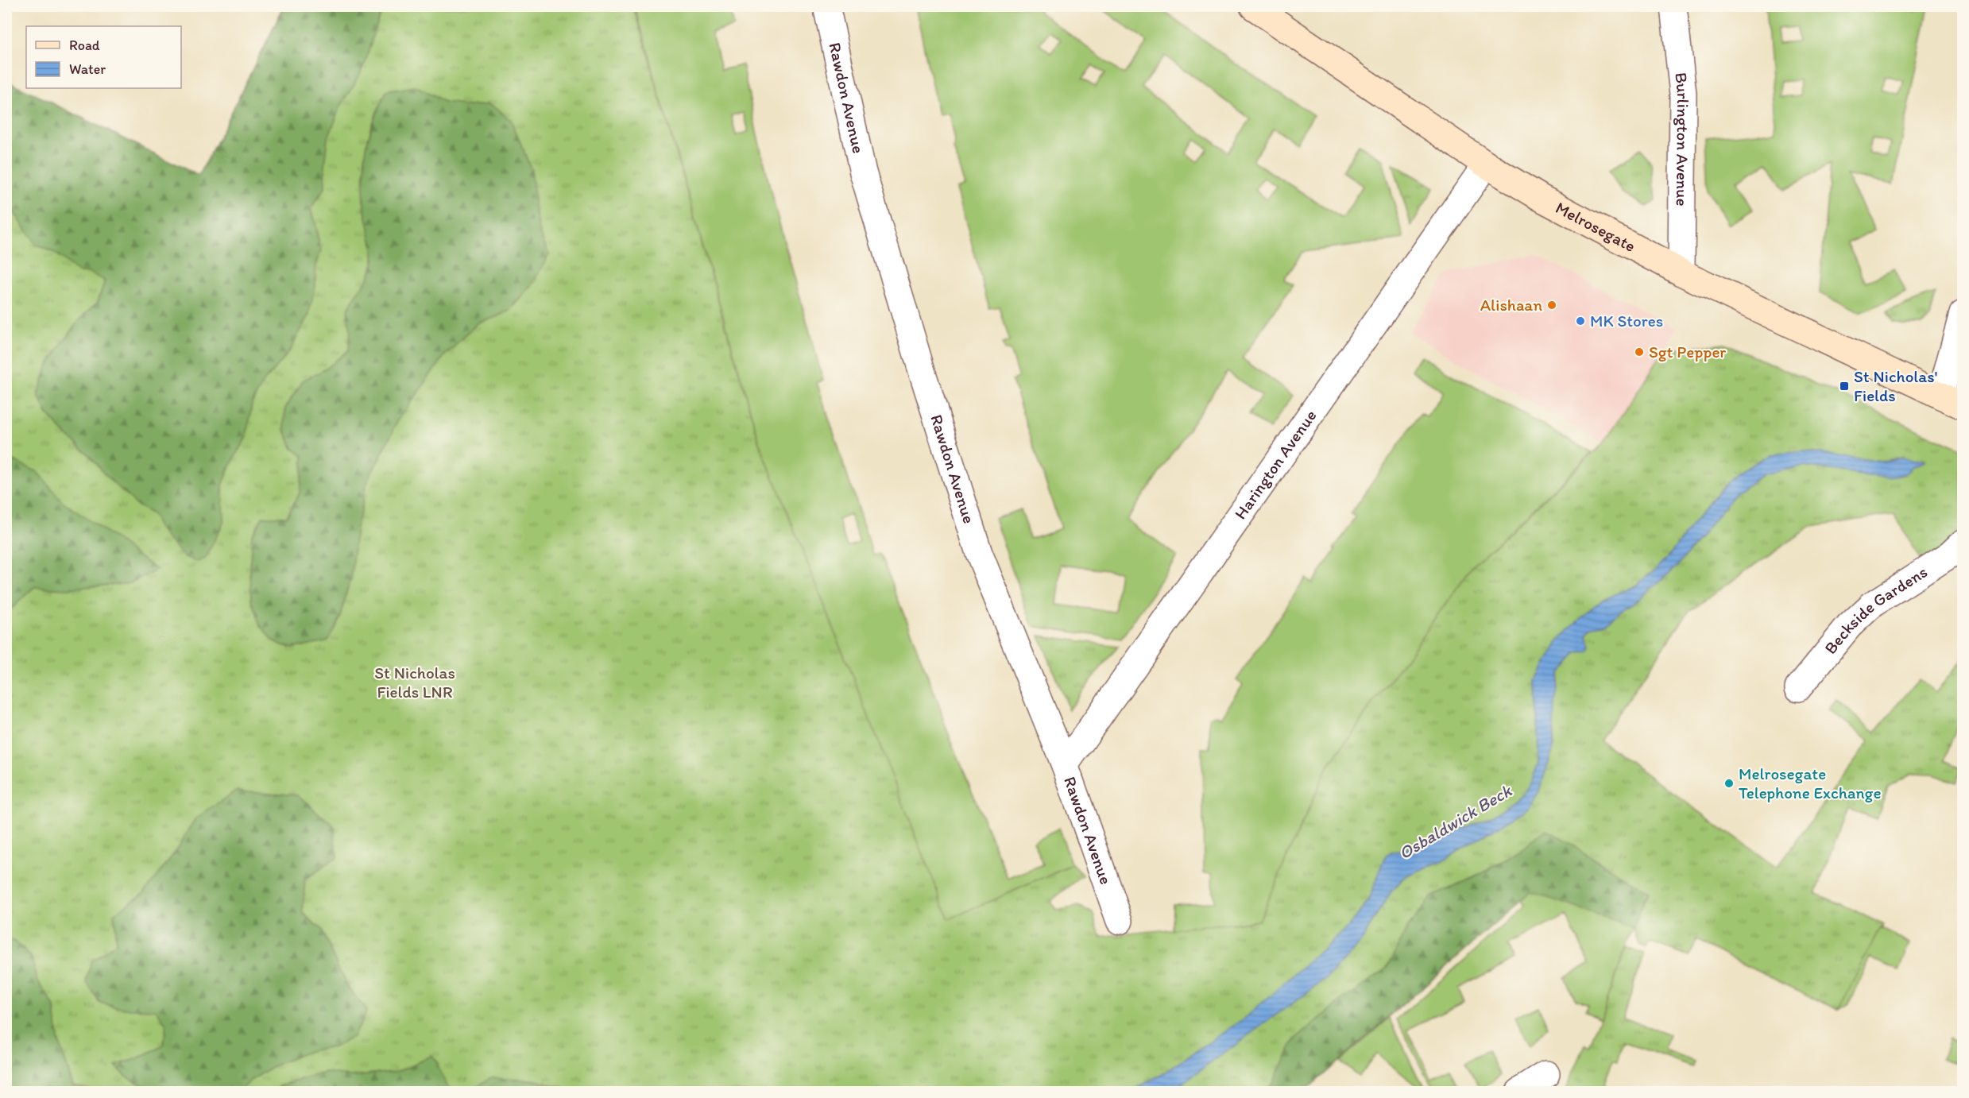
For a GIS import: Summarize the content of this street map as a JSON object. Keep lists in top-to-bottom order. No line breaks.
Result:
{"streets":{"street":["Rawdon Avenue","Burlington Avenue","Melrosegate","Harington Avenue","Beckside Gardens"]},"crossings":[["Rawdon Avenue","Harington Avenue"],["Burlington Avenue","Melrosegate"],["Melrosegate","Harington Avenue"]],"water":["Osbaldwick Beck"],"parks":["St Nicholas Fields LNR"],"places":{"other":["Alishaan","MK Stores","Sgt Pepper","Melrosegate Telephone Exchange"],"transit":["St Nicholas' Fields"]},"legend":["Road","Water"]}
